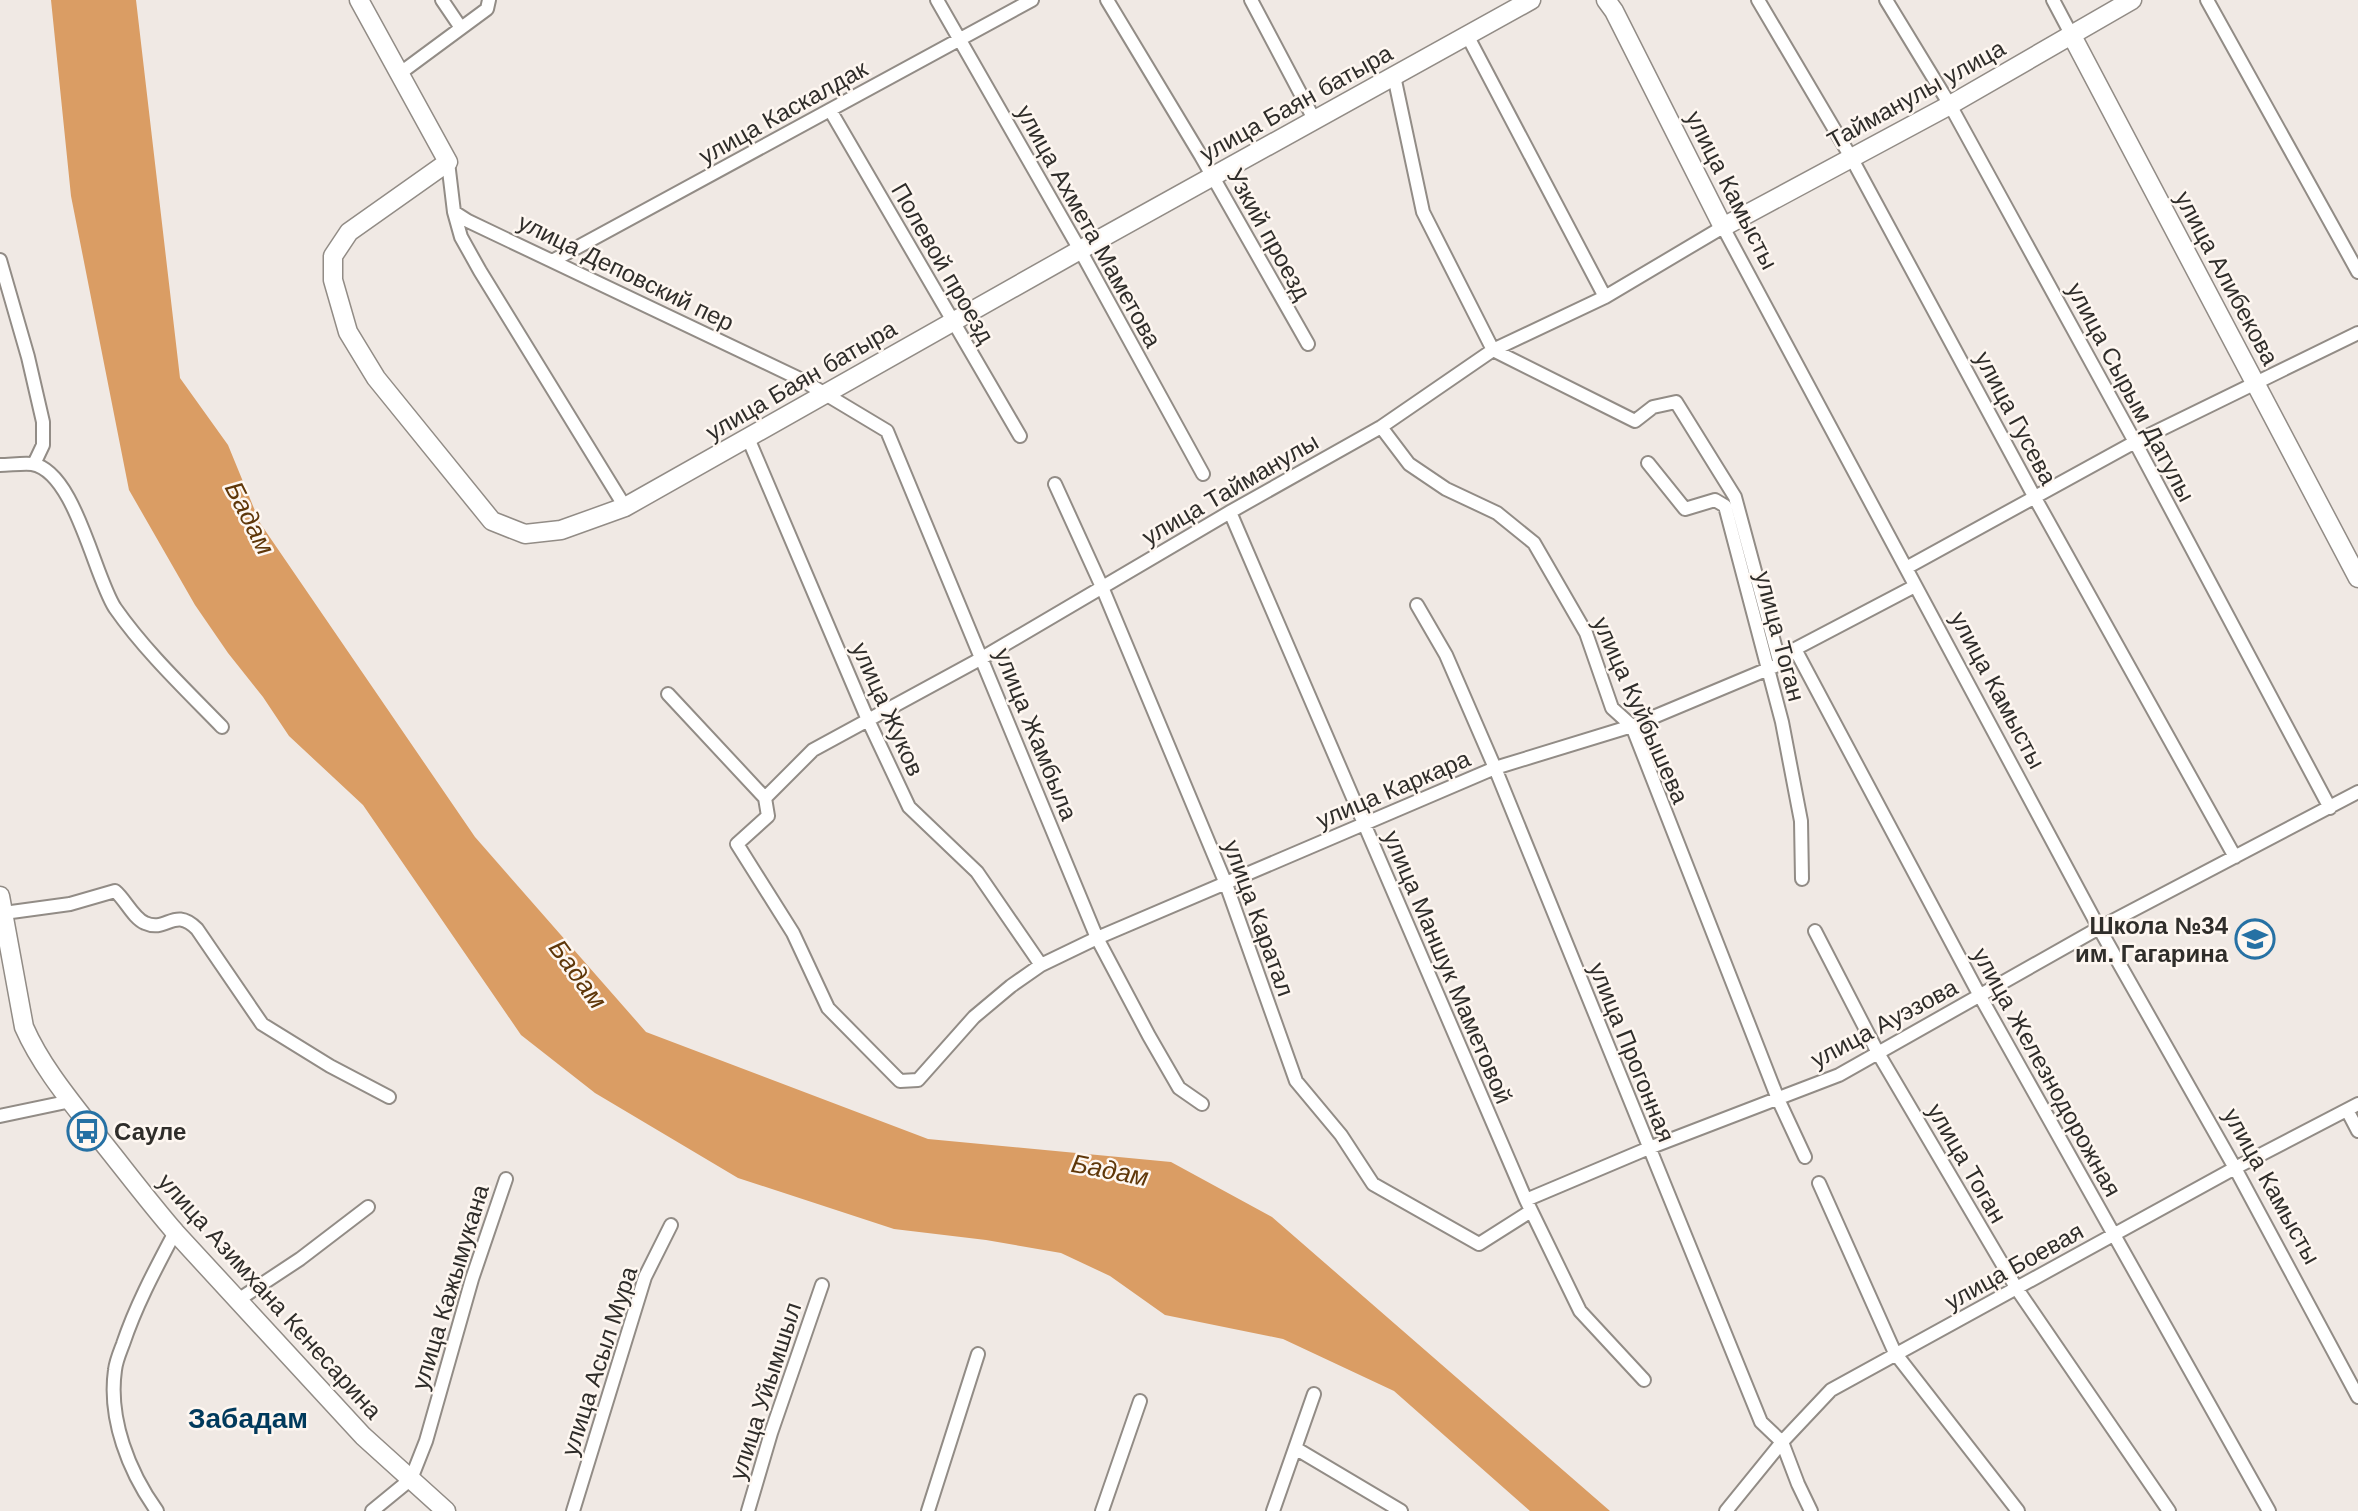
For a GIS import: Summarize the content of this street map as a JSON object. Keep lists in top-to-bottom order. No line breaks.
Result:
{"streets":{"street":["Тайманулы улица","улица Баян батыра","улица Каскалдак","улица Камысты","улица Ахмета Маметова","Узкий проезд","Полевой проезд","улица Деповский пер","улица Алибекова","улица Сырым Датулы","улица Гусева","улица Тайманулы","улица Тоган","улица Жуков","улица Куйбышева","улица Жамбыла","улица Каркара","улица Каратал","улица Маншук Маметовой","улица Ауэзова","улица Прогонная","улица Железнодорожная","улица Боевая","улица Кажымукана","улица Азимхана Кенесарина","улица Асыл Мура","улица Уйымшыл"]},"crossings":[["Тайманулы улица","улица Камысты"],["Тайманулы улица","улица Алибекова"],["Тайманулы улица","улица Сырым Датулы"],["Тайманулы улица","улица Гусева"],["Тайманулы улица","улица Тайманулы"],["улица Баян батыра","улица Ахмета Маметова"],["улица Баян батыра","Узкий проезд"],["улица Баян батыра","Полевой проезд"],["улица Баян батыра","улица Деповский пер"],["улица Баян батыра","улица Жуков"],["улица Баян батыра","улица Жамбыла"],["улица Каскалдак","улица Ахмета Маметова"],["улица Каскалдак","Полевой проезд"],["улица Каскалдак","улица Деповский пер"],["улица Камысты","улица Тайманулы"],["улица Камысты","улица Каркара"],["улица Камысты","улица Ауэзова"],["улица Камысты","улица Боевая"],["улица Деповский пер","улица Жамбыла"],["улица Сырым Датулы","улица Ауэзова"],["улица Гусева","улица Ауэзова"],["улица Тайманулы","улица Жуков"],["улица Тайманулы","улица Куйбышева"],["улица Тайманулы","улица Жамбыла"],["улица Тайманулы","улица Каркара"],["улица Тайманулы","улица Каратал"],["улица Тайманулы","улица Маншук Маметовой"],["улица Тоган","улица Каркара"],["улица Тоган","улица Ауэзова"],["улица Тоган","улица Боевая"],["улица Жуков","улица Каркара"],["улица Куйбышева","улица Каркара"],["улица Куйбышева","улица Ауэзова"],["улица Жамбыла","улица Каркара"],["улица Каркара","улица Каратал"],["улица Каркара","улица Маншук Маметовой"],["улица Каркара","улица Прогонная"],["улица Каркара","улица Железнодорожная"],["улица Каратал","улица Маншук Маметовой"],["улица Каратал","улица Ауэзова"],["улица Маншук Маметовой","улица Ауэзова"],["улица Ауэзова","улица Прогонная"],["улица Ауэзова","улица Железнодорожная"],["улица Прогонная","улица Боевая"],["улица Железнодорожная","улица Боевая"],["улица Кажымукана","улица Азимхана Кенесарина"]],"districts":["Забадам"],"water":["Бадам"],"places":{"school or university":["Школа №34 им. Гагарина"],"bus stop":["Сауле"]}}
